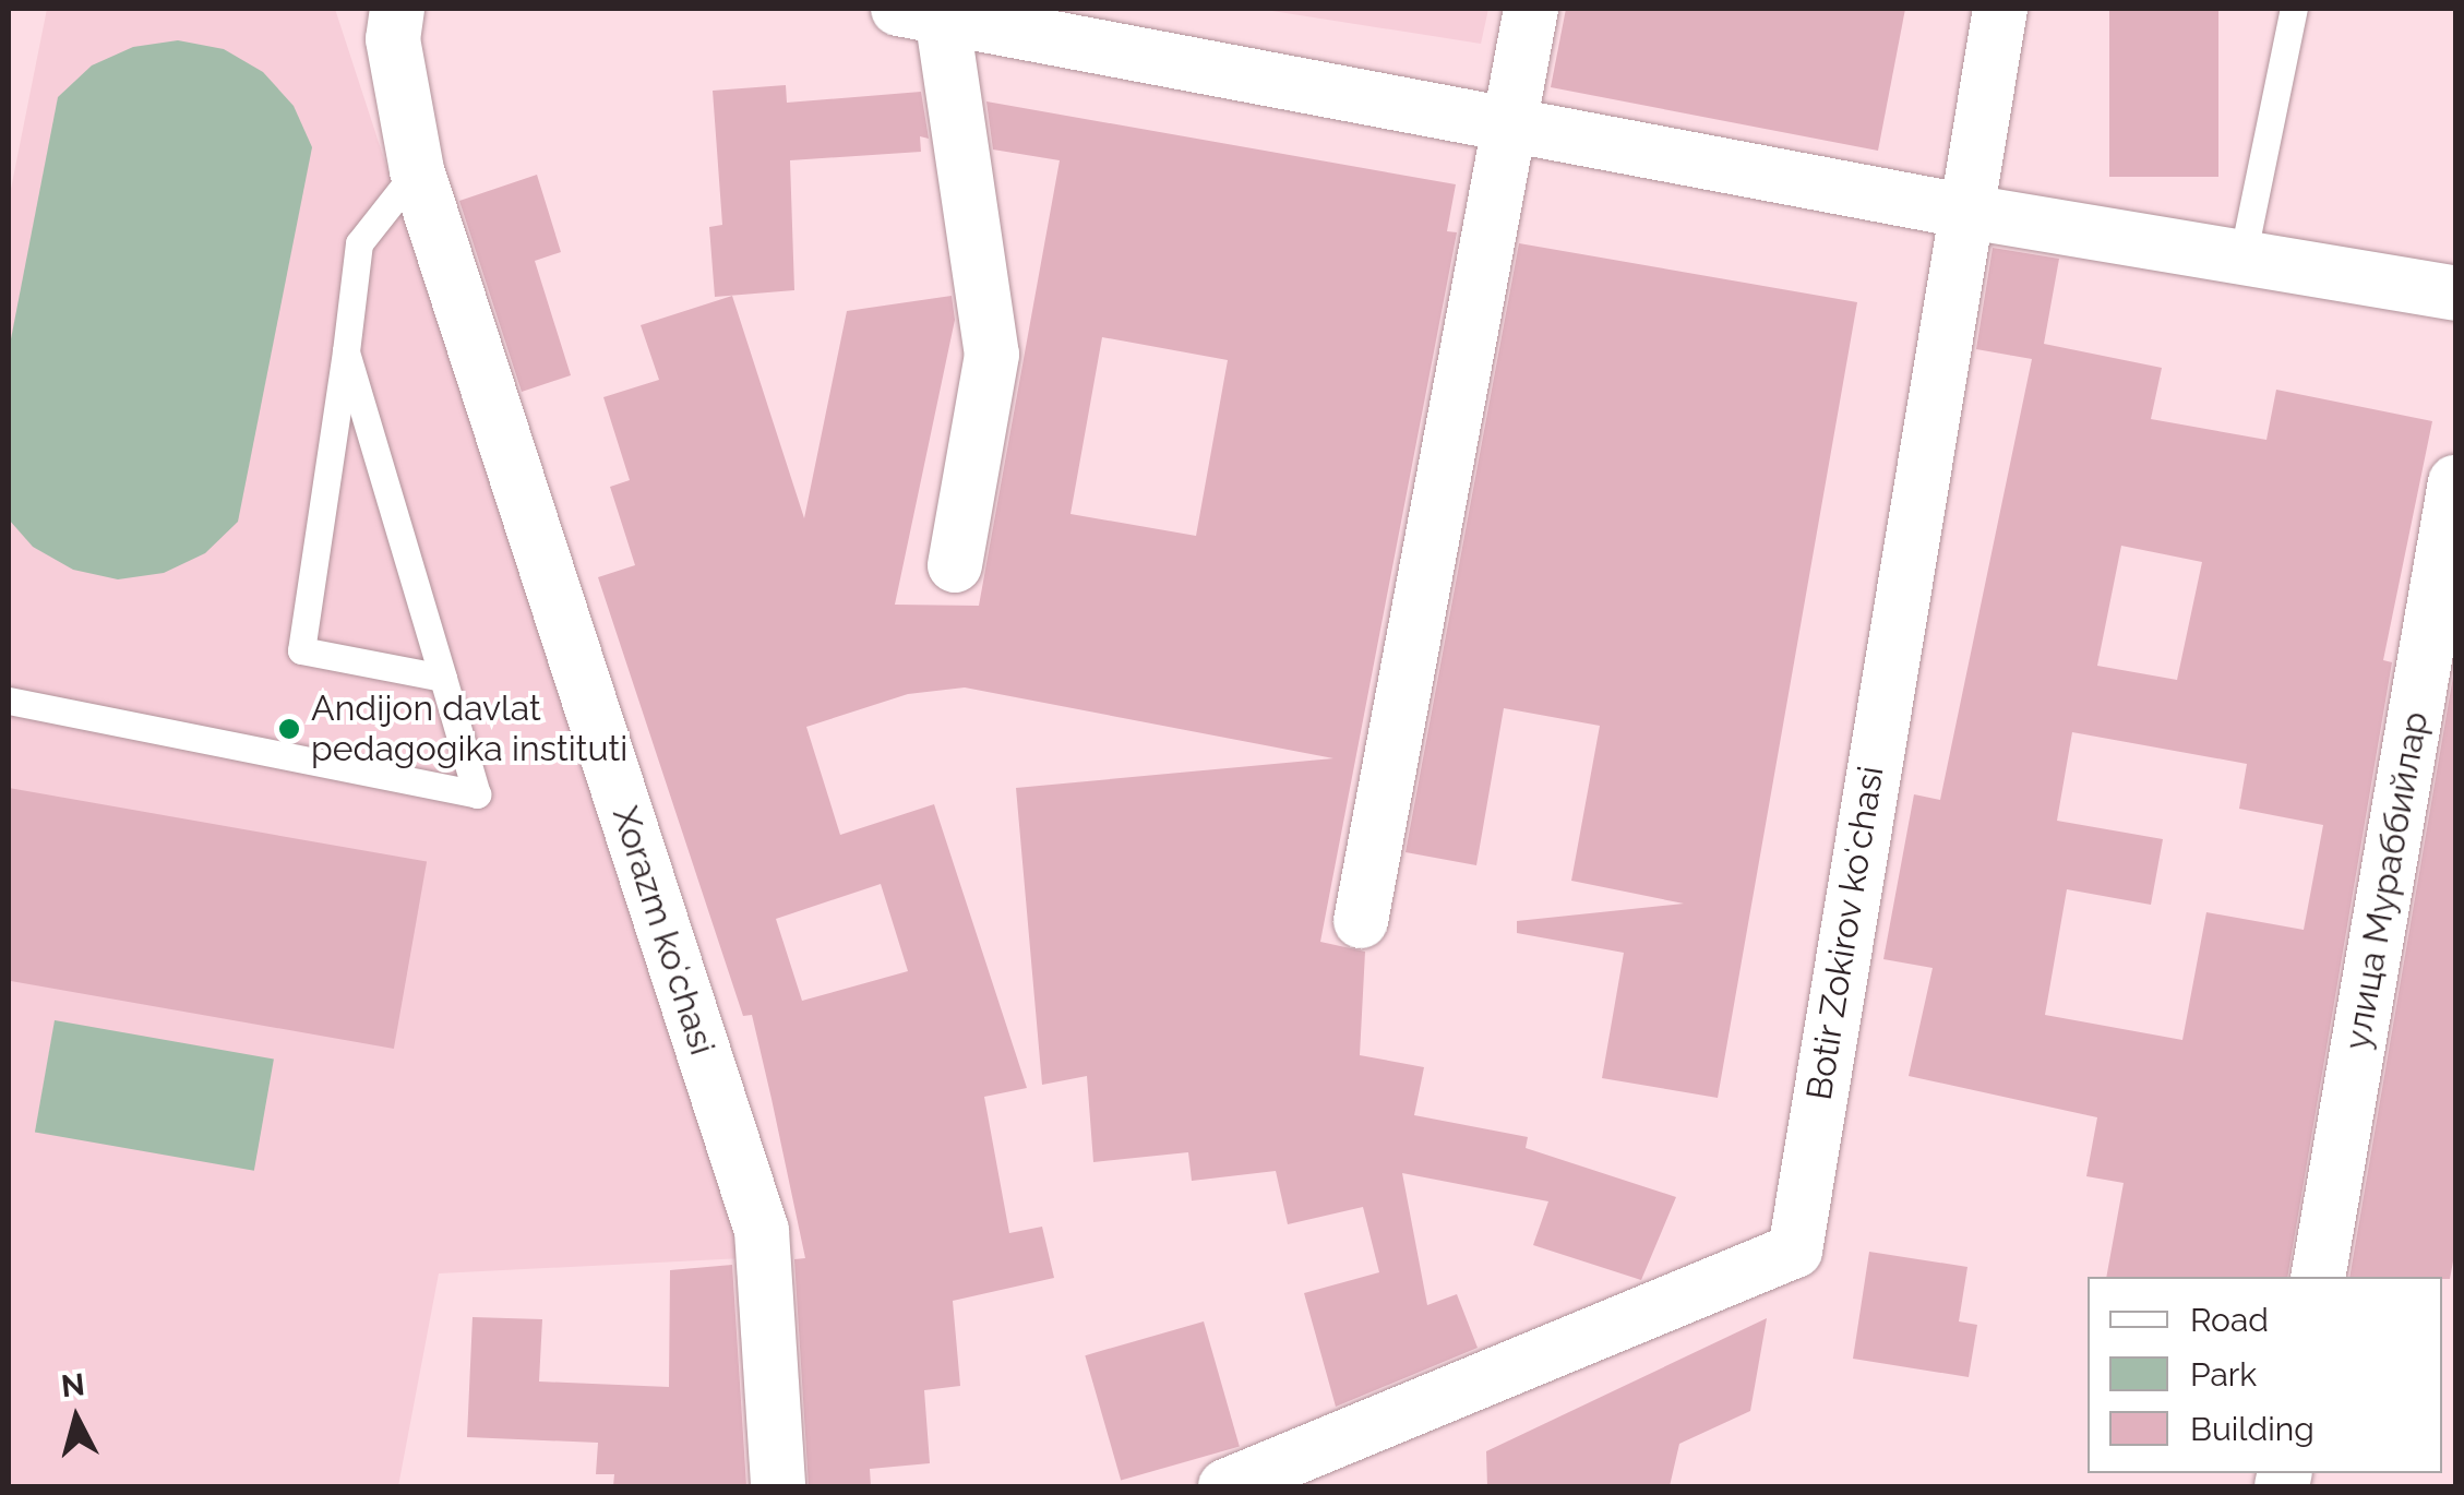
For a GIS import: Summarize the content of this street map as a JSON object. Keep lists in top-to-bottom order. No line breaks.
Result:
{"streets":{"street":["улица Мураббийлар","Xorazm koʻchasi","Botir Zokirov koʻchasi"]},"places":["Andijon davlat pedagogika instituti"],"legend":["Road","Park","Building"],"north":"top"}
